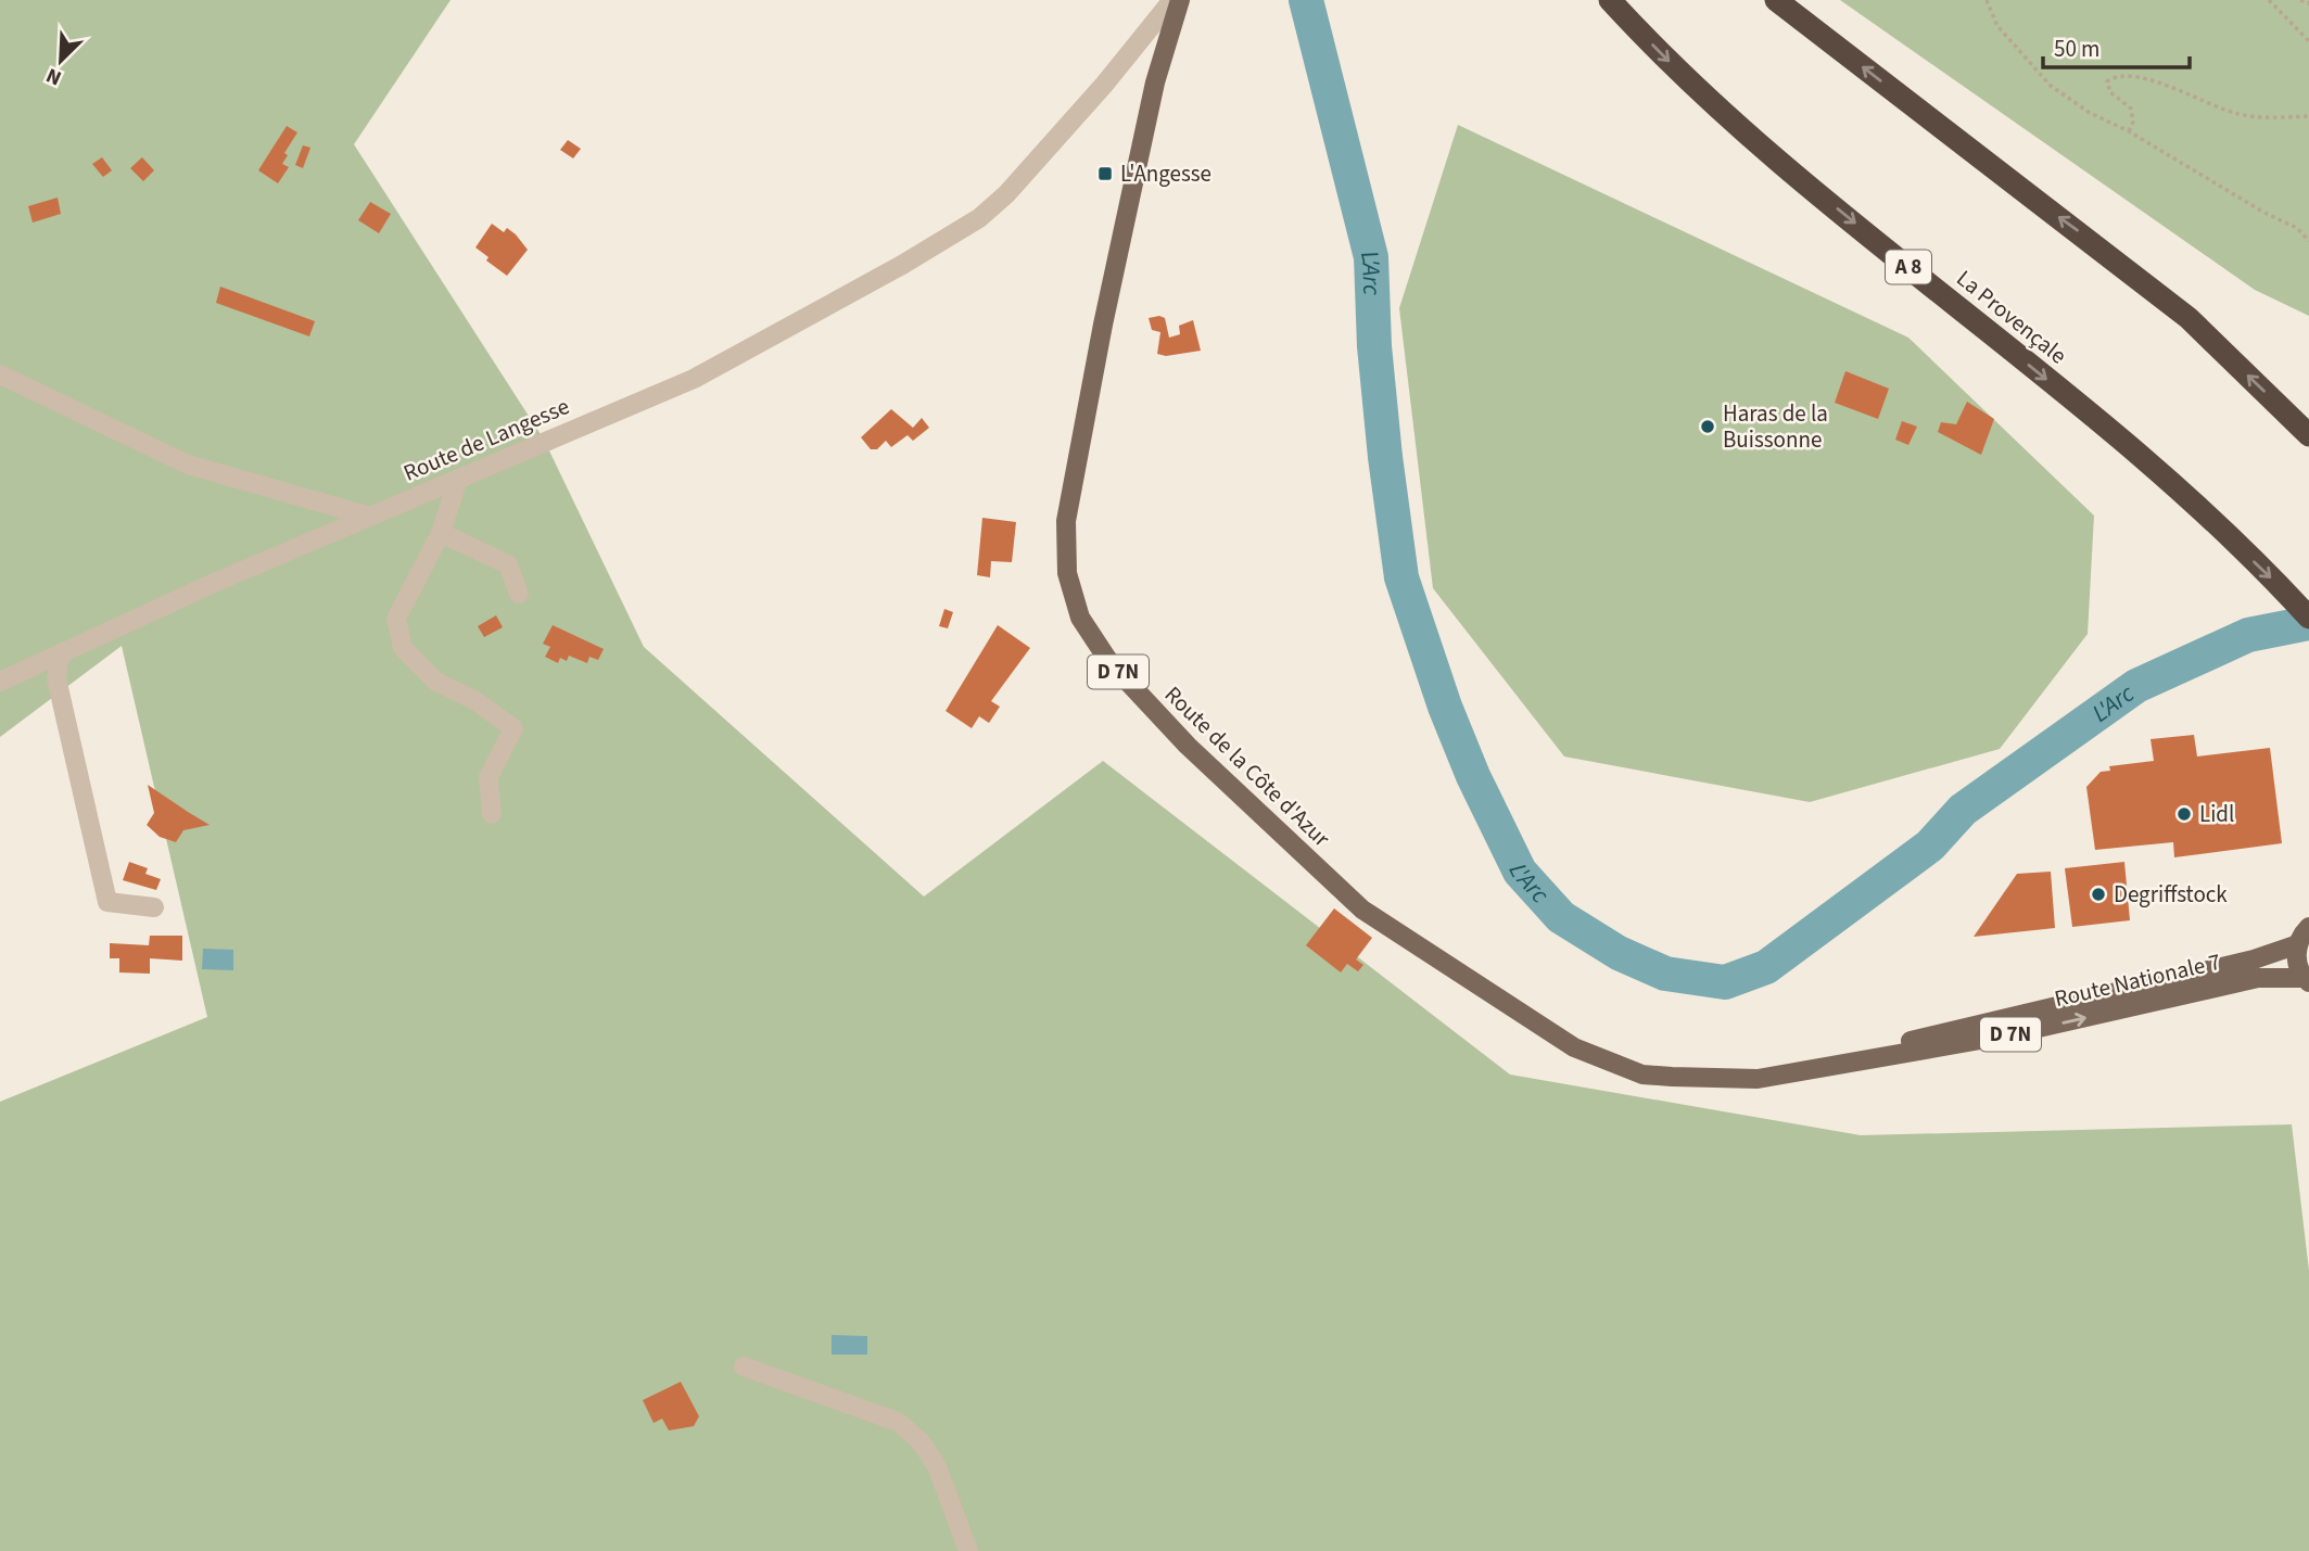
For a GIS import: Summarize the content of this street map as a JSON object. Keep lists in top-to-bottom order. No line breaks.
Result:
{"streets":{"highway":["A 8","La Provençale"],"main road":["D 7N","Route de la Côte d'Azur","Route Nationale 7"],"street":["Route de Langesse"]},"crossings":[["Route de la Côte d'Azur","Route Nationale 7"]],"water":["L'Arc"],"places":{"transit":["L'Angesse"],"other":["Haras de la Buissonne","Lidl","Degriffstock"]},"scale_bar":"50 m","north":"bottom left"}
